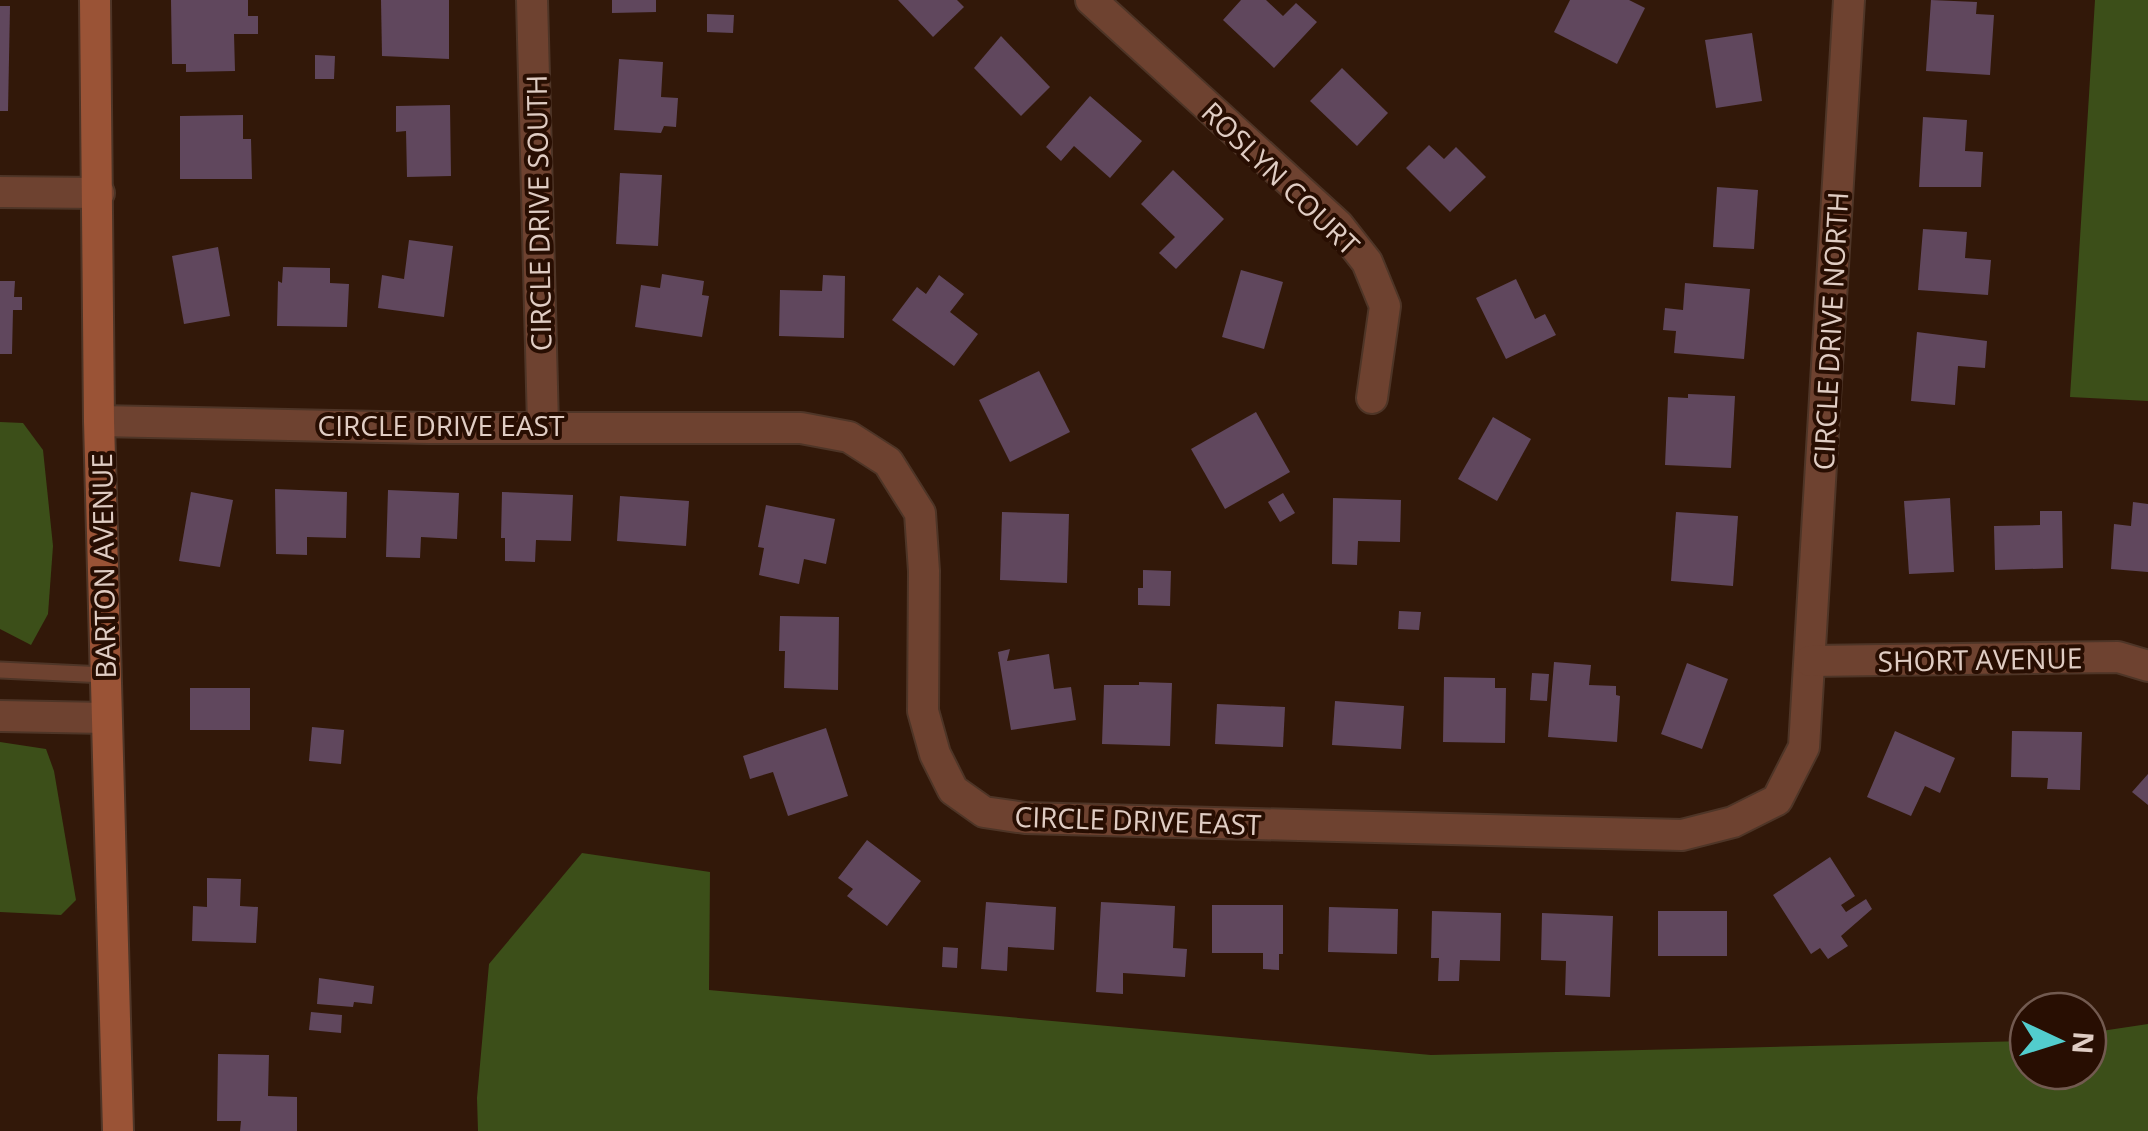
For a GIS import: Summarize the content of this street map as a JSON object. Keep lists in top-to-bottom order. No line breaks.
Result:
{"streets":{"street":["ROSLYN COURT","CIRCLE DRIVE SOUTH","CIRCLE DRIVE NORTH","CIRCLE DRIVE EAST","BARTON AVENUE","SHORT AVENUE"]},"crossings":[["CIRCLE DRIVE SOUTH","CIRCLE DRIVE EAST"],["CIRCLE DRIVE NORTH","CIRCLE DRIVE EAST"],["CIRCLE DRIVE NORTH","SHORT AVENUE"],["CIRCLE DRIVE EAST","BARTON AVENUE"],["CIRCLE DRIVE EAST","SHORT AVENUE"]],"north":"right"}
